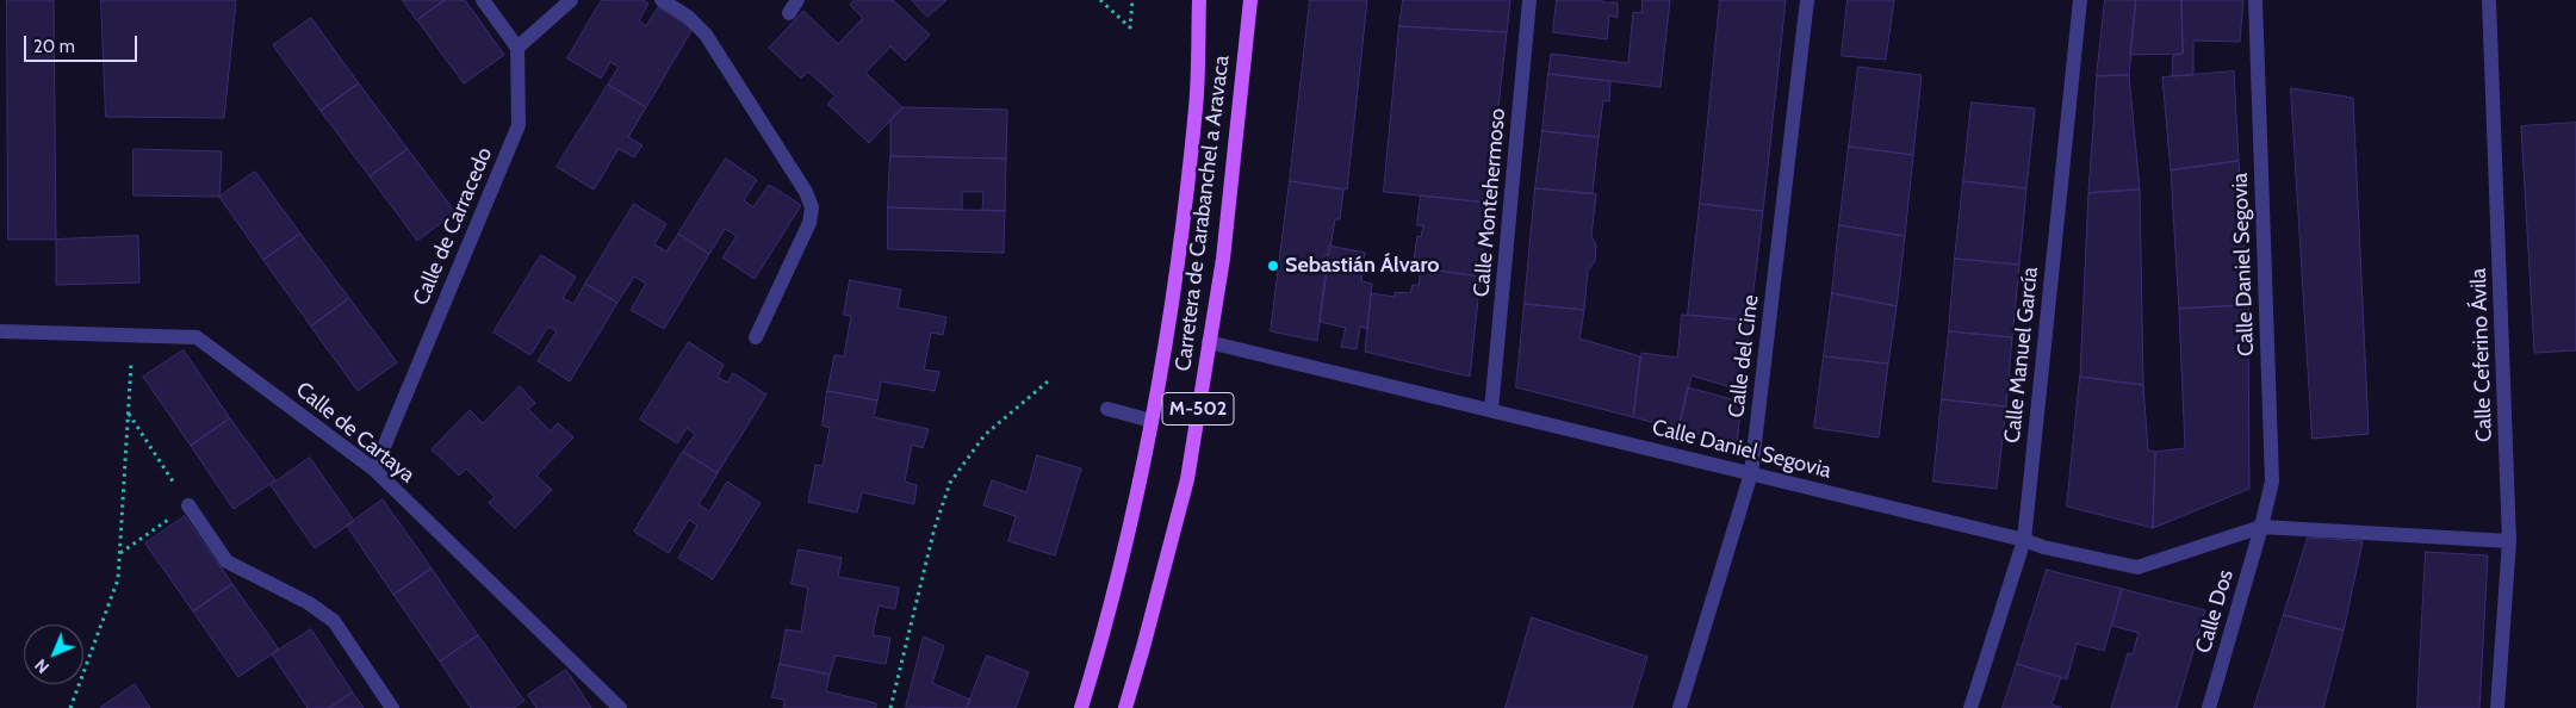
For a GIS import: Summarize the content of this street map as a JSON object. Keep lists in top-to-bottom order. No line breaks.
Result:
{"streets":{"main road":["Carretera de Carabanchel a Aravaca","M-502"],"street":["Calle Montehermoso","Calle de Carracedo","Calle Daniel Segovia","Calle Manuel García","Calle Ceferino Ávila","Calle del Cine","Calle de Cartaya","Calle Dos"]},"crossings":[["Calle Montehermoso","Calle Daniel Segovia"],["Carretera de Carabanchel a Aravaca","Calle Daniel Segovia"],["Calle de Carracedo","Calle de Cartaya"],["Calle Daniel Segovia","Calle Manuel García"],["Calle Daniel Segovia","Calle Ceferino Ávila"],["Calle Daniel Segovia","Calle del Cine"],["Calle Daniel Segovia","Calle Dos"]],"places":["Sebastián Álvaro"],"scale_bar":"20 m","north":"bottom left"}
